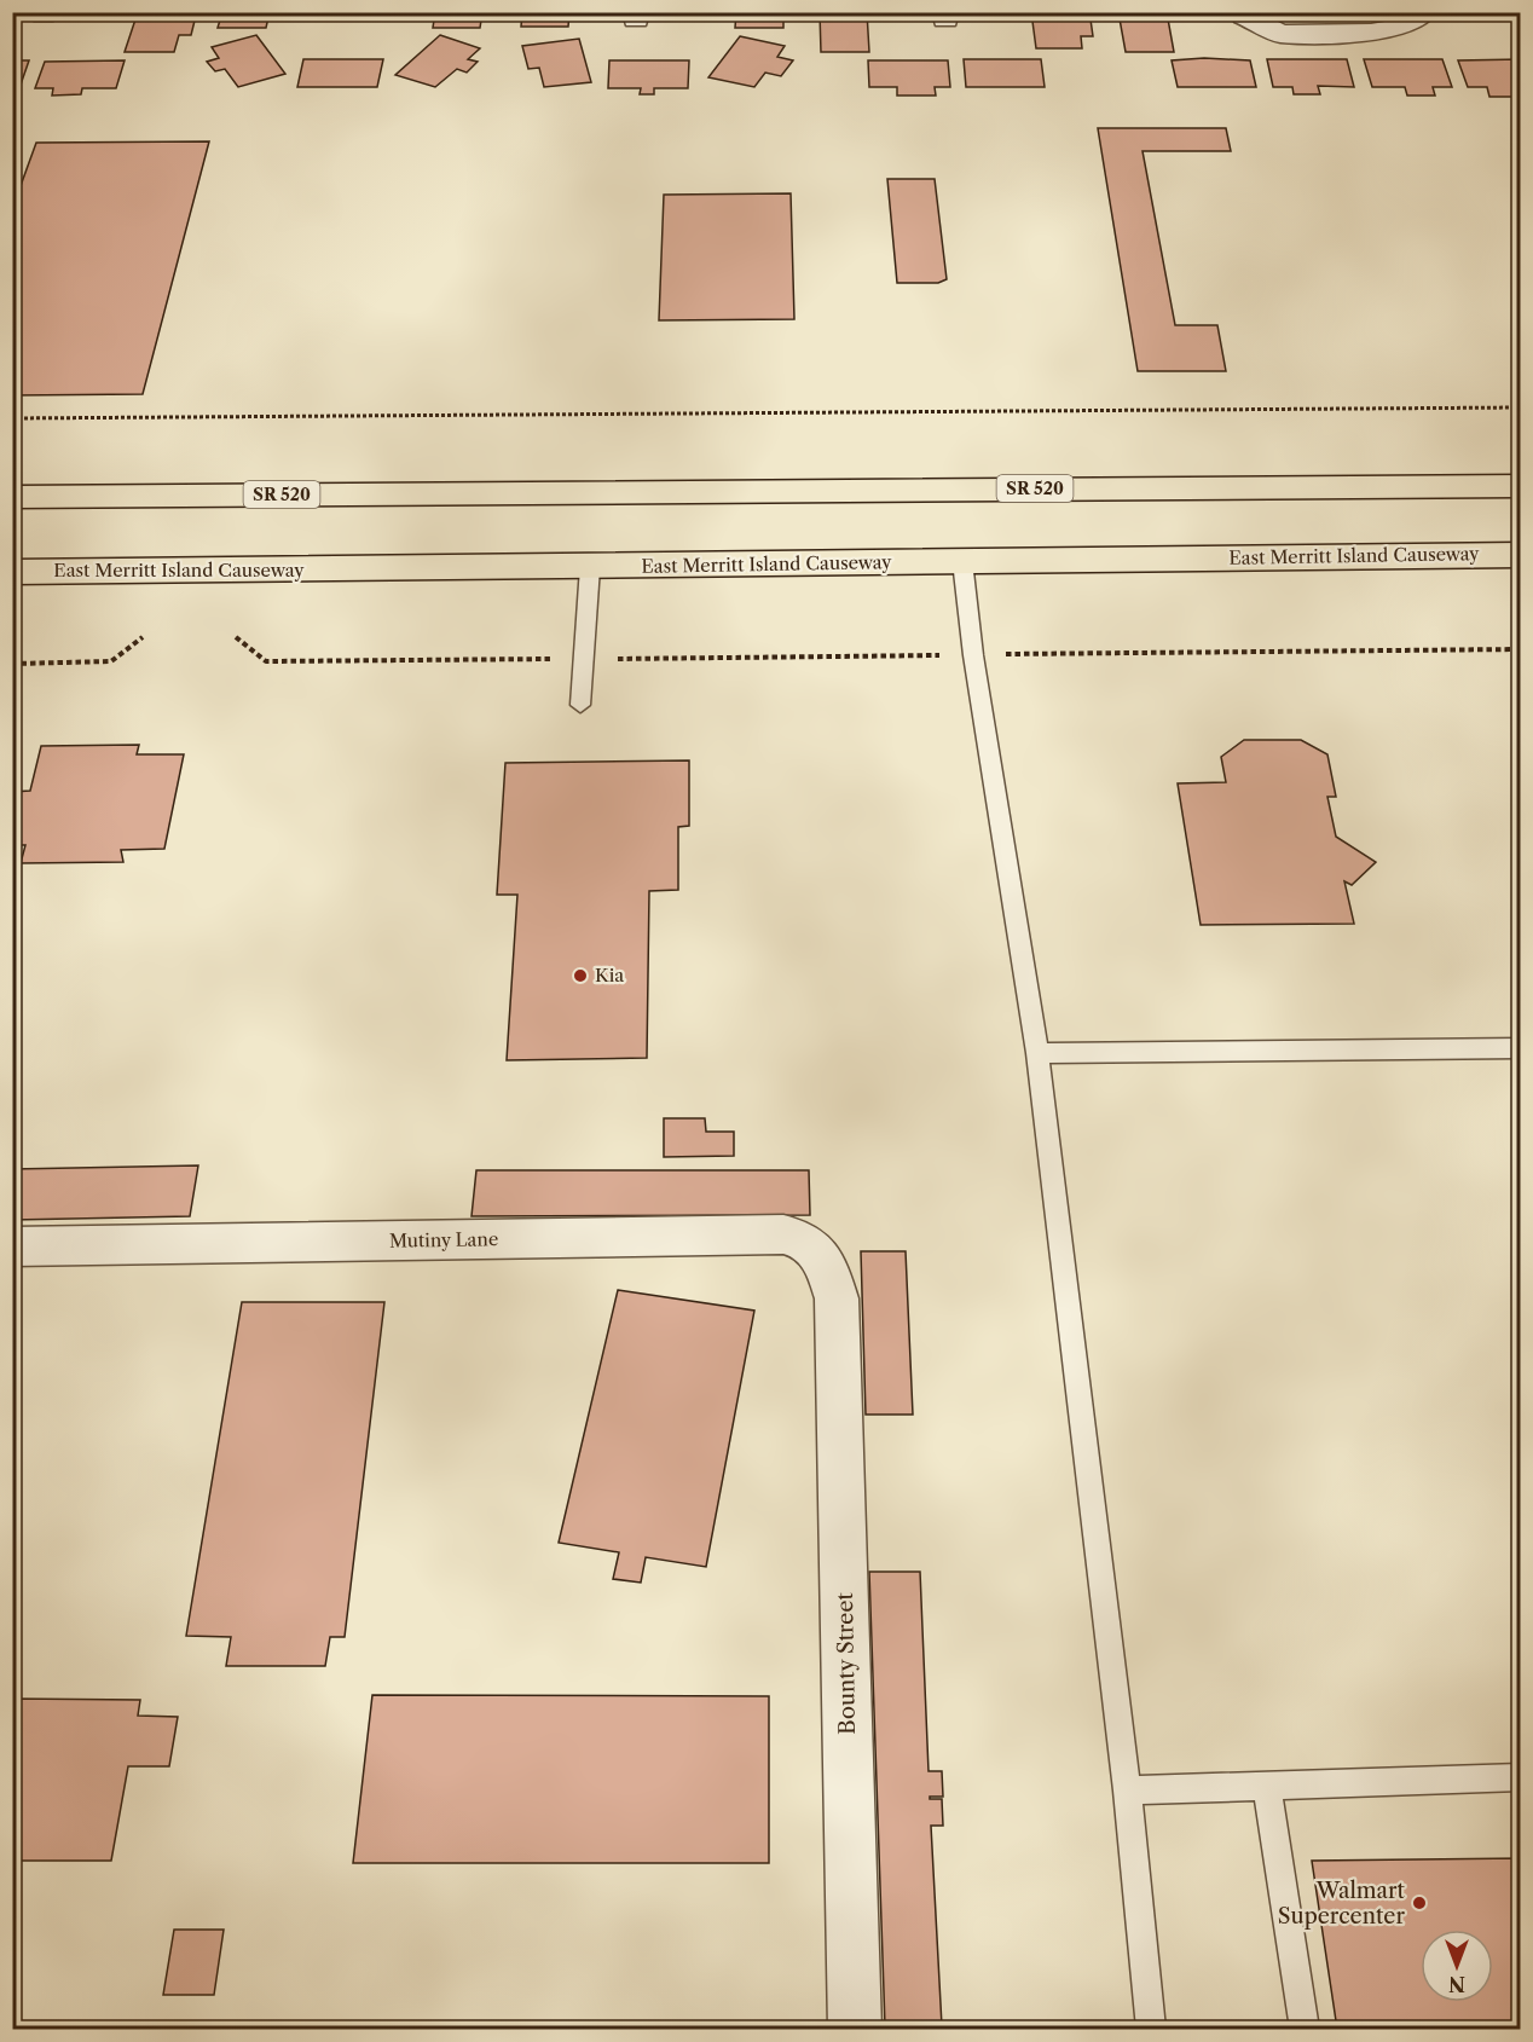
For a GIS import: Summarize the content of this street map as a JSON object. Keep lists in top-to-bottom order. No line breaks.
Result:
{"streets":{"main road":["SR 520","East Merritt Island Causeway"],"street":["Mutiny Lane","Bounty Street"]},"crossings":[["Mutiny Lane","Bounty Street"]],"places":["Kia","Walmart Supercenter"],"north":"bottom"}
